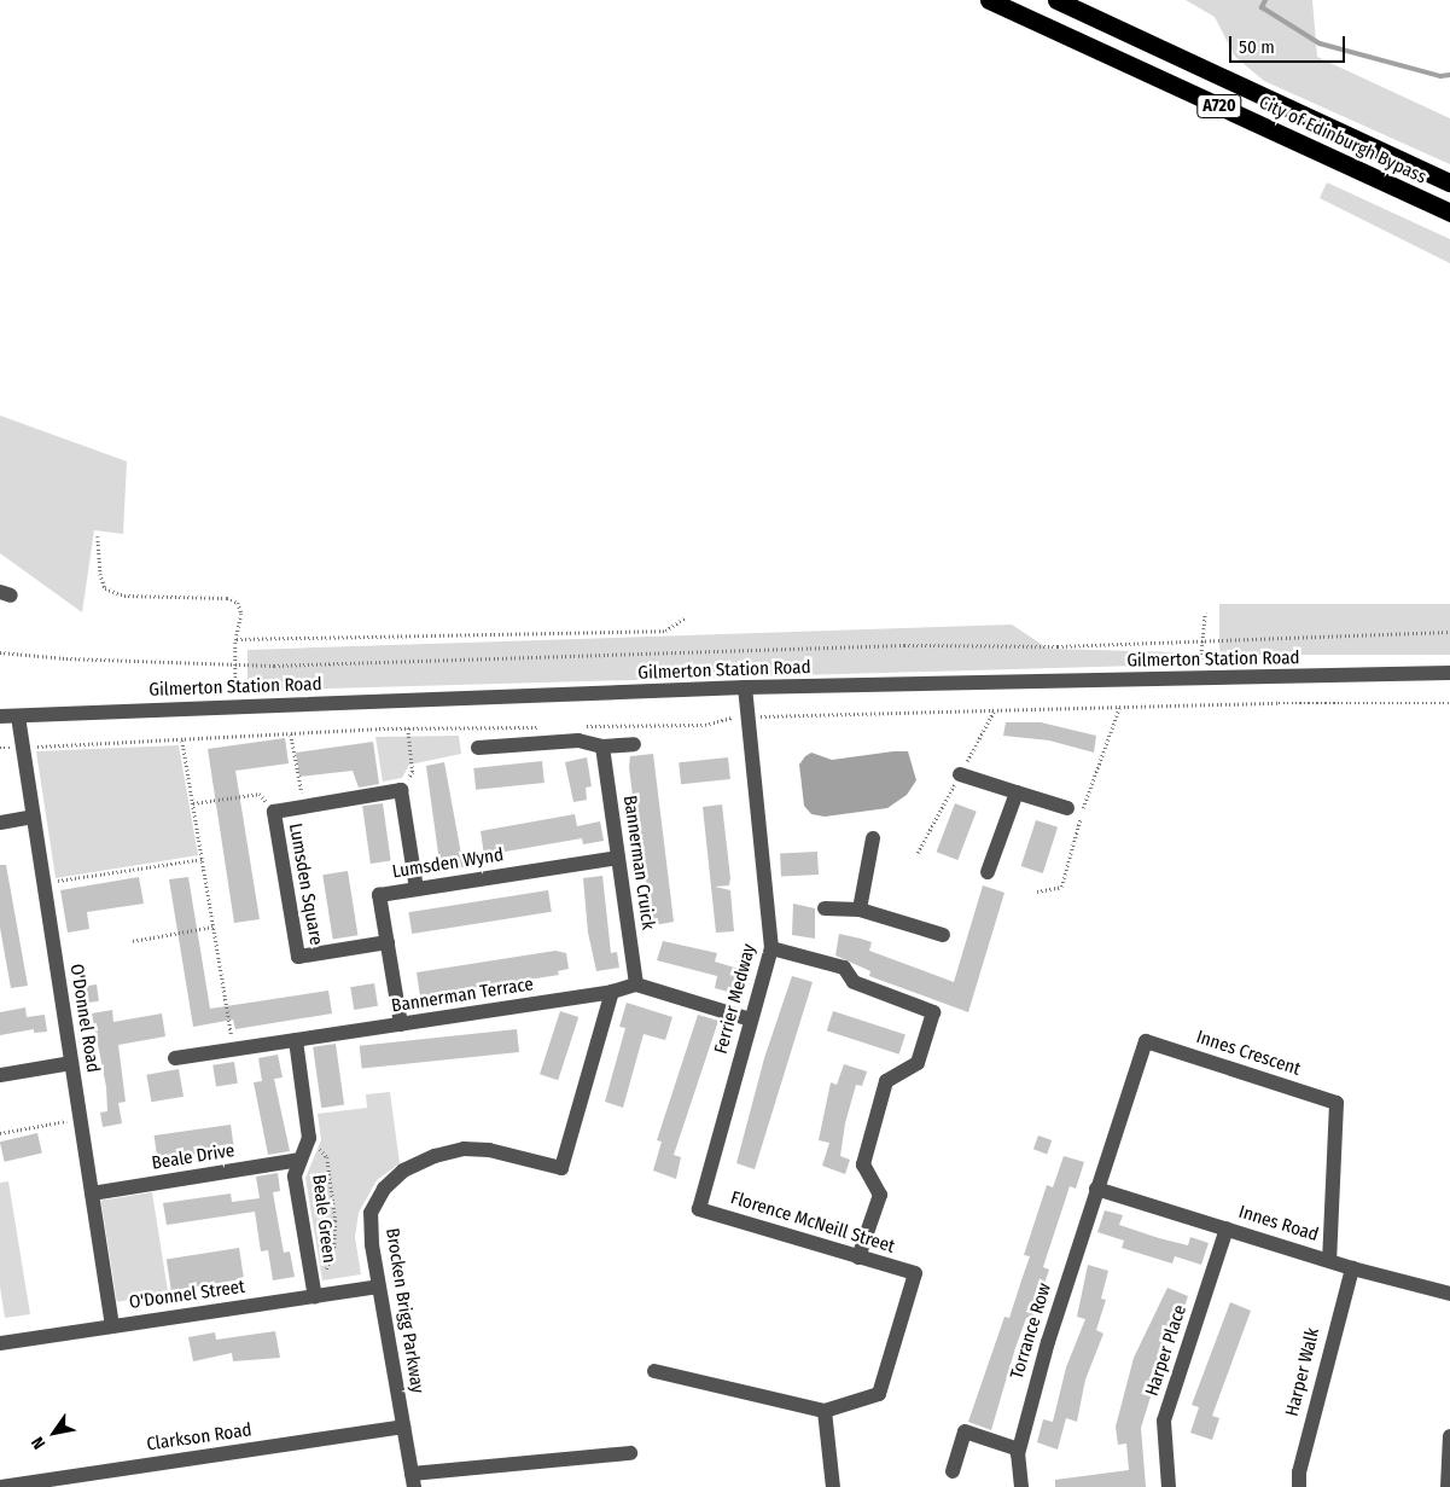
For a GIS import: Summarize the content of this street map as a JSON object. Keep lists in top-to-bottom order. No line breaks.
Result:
{"streets":{"highway":["A720","City of Edinburgh Bypass"],"street":["Gilmerton Station Road","Bannerman Cruick","Lumsden Wynd","Lumsden Square","Bannerman Terrace","Ferrier Medway","O'Donnel Road","Innes Crescent","Beale Drive","Beale Green","Florence McNeill Street","Innes Road","O'Donnel Street","Brocken Brigg Parkway","Torrance Row","Harper Place","Harper Walk","Clarkson Road"]},"crossings":[["Gilmerton Station Road","Ferrier Medway"],["Gilmerton Station Road","O'Donnel Road"],["Bannerman Cruick","Lumsden Wynd"],["Bannerman Cruick","Bannerman Terrace"],["Lumsden Wynd","Lumsden Square"],["Lumsden Wynd","Bannerman Terrace"],["Bannerman Terrace","Beale Green"],["Bannerman Terrace","Brocken Brigg Parkway"],["Ferrier Medway","Florence McNeill Street"],["O'Donnel Road","Beale Drive"],["O'Donnel Road","O'Donnel Street"],["Innes Crescent","Innes Road"],["Innes Crescent","Torrance Row"],["Beale Drive","Beale Green"],["Beale Green","O'Donnel Street"],["Innes Road","Torrance Row"],["Innes Road","Harper Place"],["Innes Road","Harper Walk"],["O'Donnel Street","Brocken Brigg Parkway"],["Brocken Brigg Parkway","Clarkson Road"]],"scale_bar":"50 m","north":"bottom left"}
